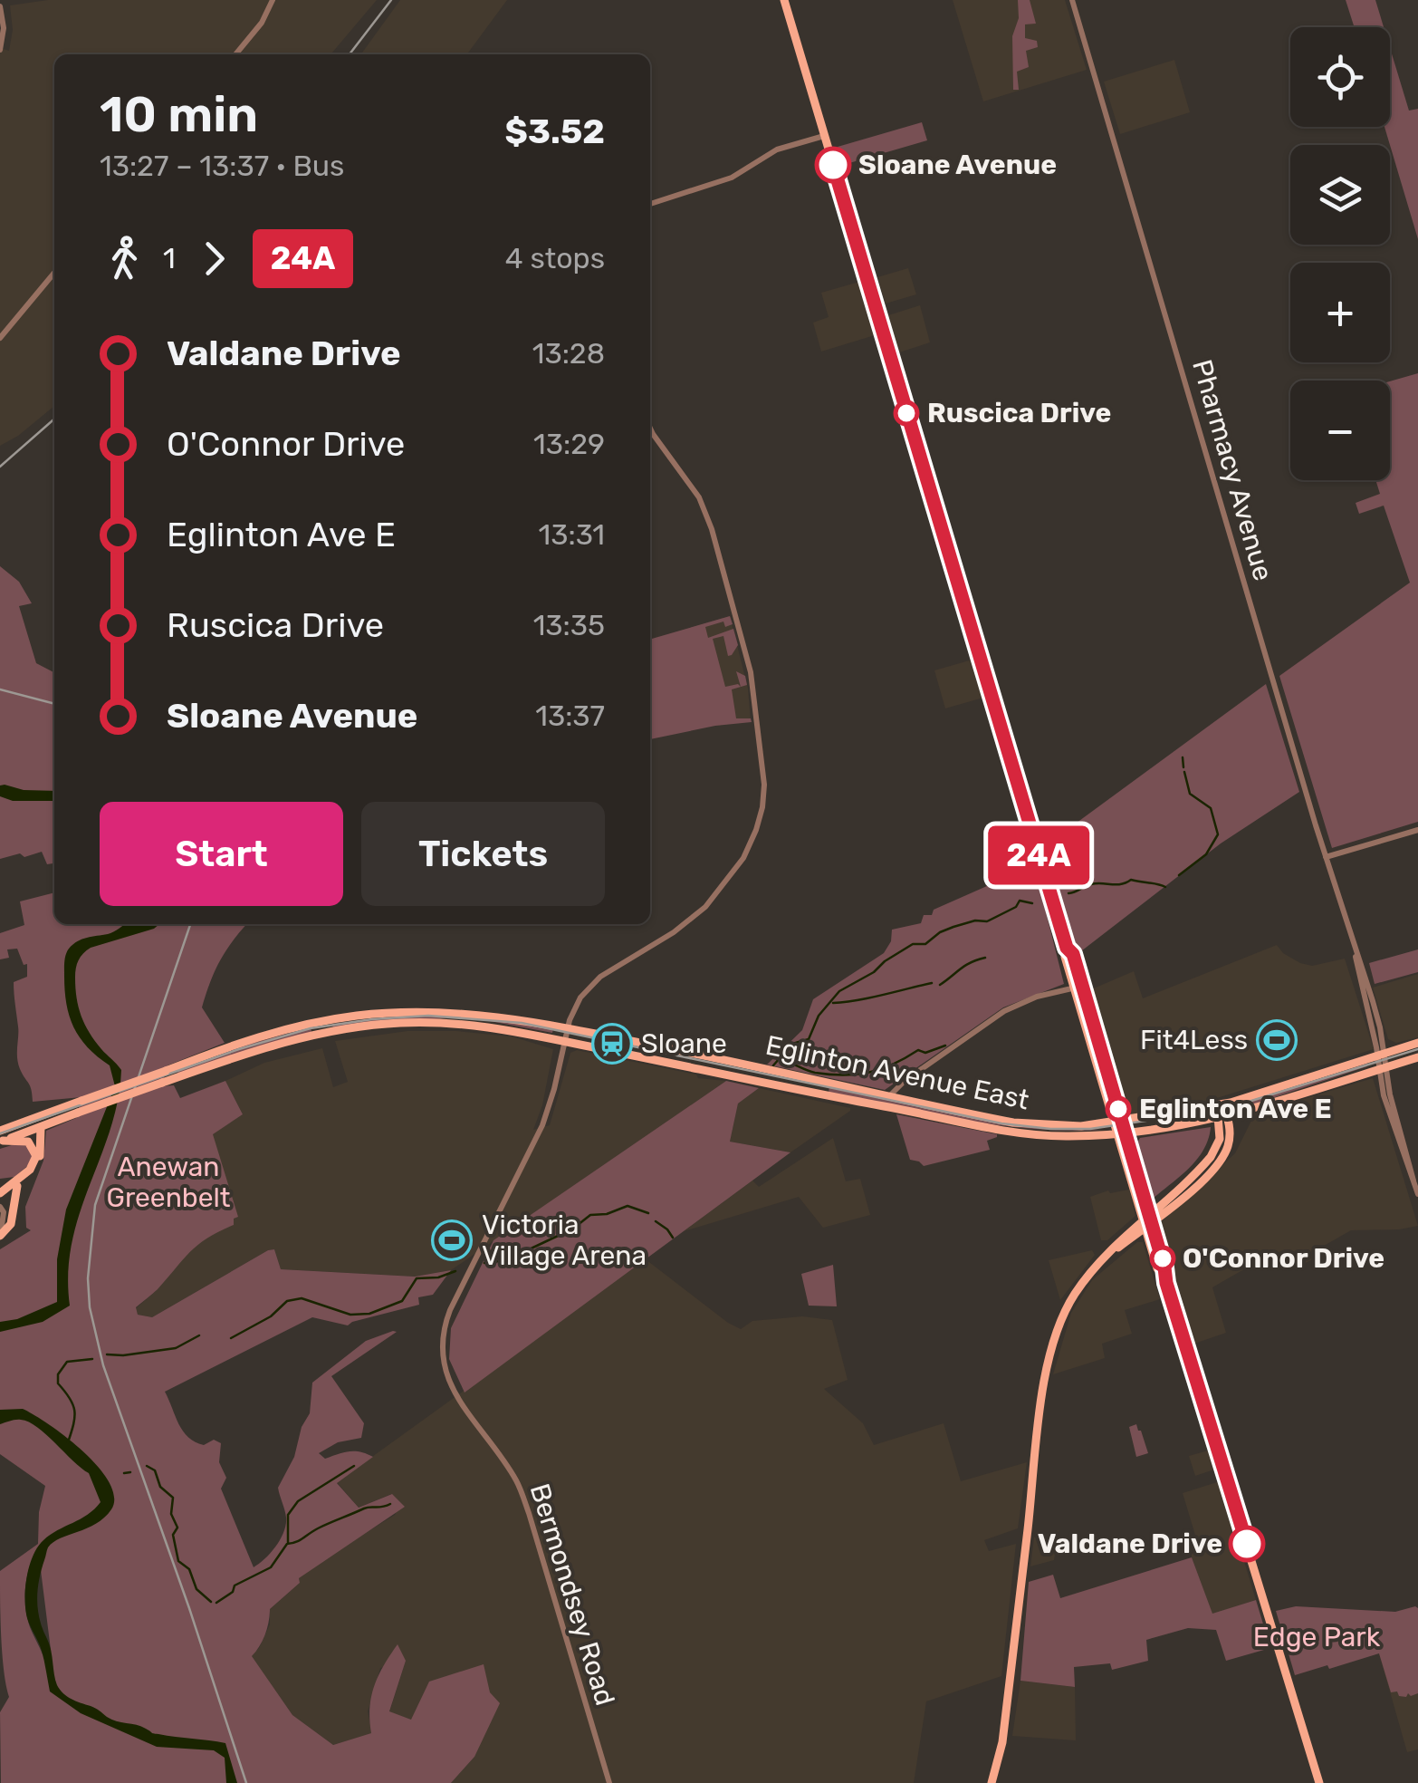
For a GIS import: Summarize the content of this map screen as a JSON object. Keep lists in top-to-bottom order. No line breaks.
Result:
{"streets":{"main road":["Eglinton Avenue East"],"street":["Pharmacy Avenue","Bermondsey Road"]},"crossings":[["Pharmacy Avenue","Eglinton Avenue East"],["Eglinton Avenue East","Bermondsey Road"]],"parks":["Anewan Greenbelt","Edge Park"],"places":{"other":["Sloane Avenue","Ruscica Drive","Eglinton Ave E","O'Connor Drive","Valdane Drive"],"sports":["Fit4Less","Victoria Village Arena"],"station":["Sloane"]},"lines":["bus line 24A"],"page":{"on_map":"24A","map_buttons":["+","−"],"heading":["10 min","13:27 – 13:37 · Bus","$3.52"],"legs":["1","24A","4 stops"],"list":[{"name":"Valdane Drive","value":"13:28"},{"name":"O'Connor Drive","value":"13:29"},{"name":"Eglinton Ave E","value":"13:31"},{"name":"Ruscica Drive","value":"13:35"},{"name":"Sloane Avenue","value":"13:37"}],"buttons":["Start","Tickets"]}}
